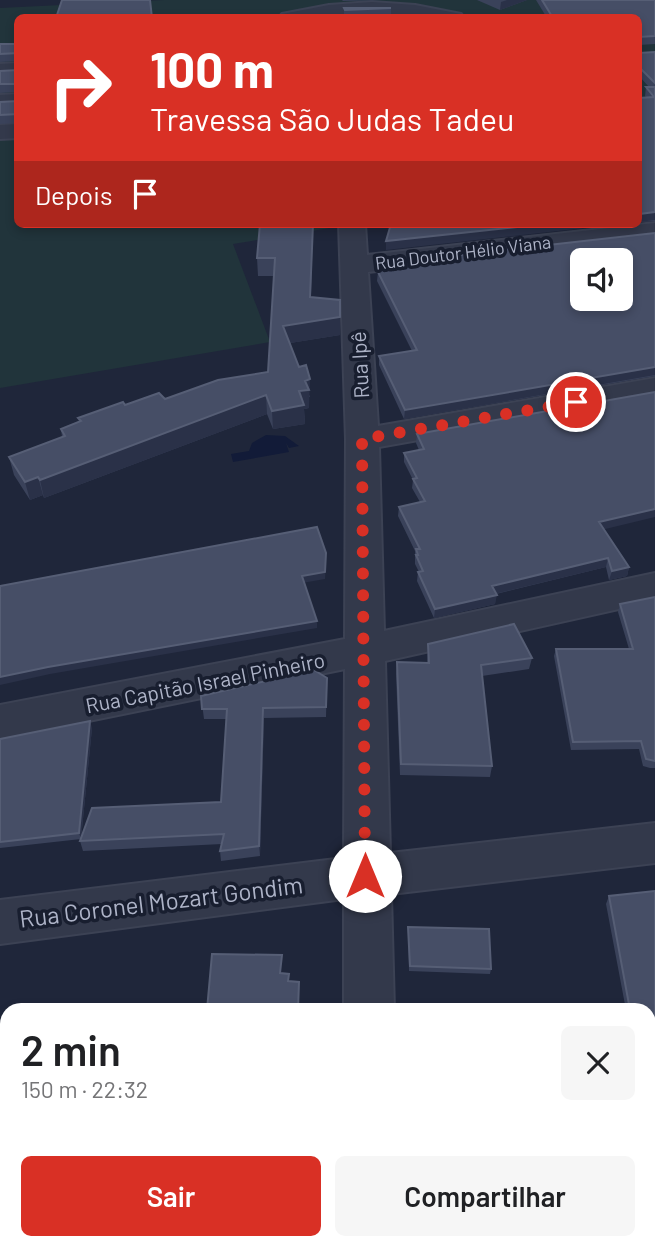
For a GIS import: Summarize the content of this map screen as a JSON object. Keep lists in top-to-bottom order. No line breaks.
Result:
{"streets":{"street":["Rua Doutor Hélio Viana","Rua Ipê","Rua Capitão Israel Pinheiro","Rua Coronel Mozart Gondim"]},"crossings":[["Rua Doutor Hélio Viana","Rua Ipê"],["Rua Ipê","Rua Capitão Israel Pinheiro"],["Rua Ipê","Rua Coronel Mozart Gondim"]],"page":{"turn":["100 m","Travessa São Judas Tadeu"],"then":"Depois","heading":["2 min","150 m · 22:32"],"buttons":["Sair","Compartilhar"]}}
